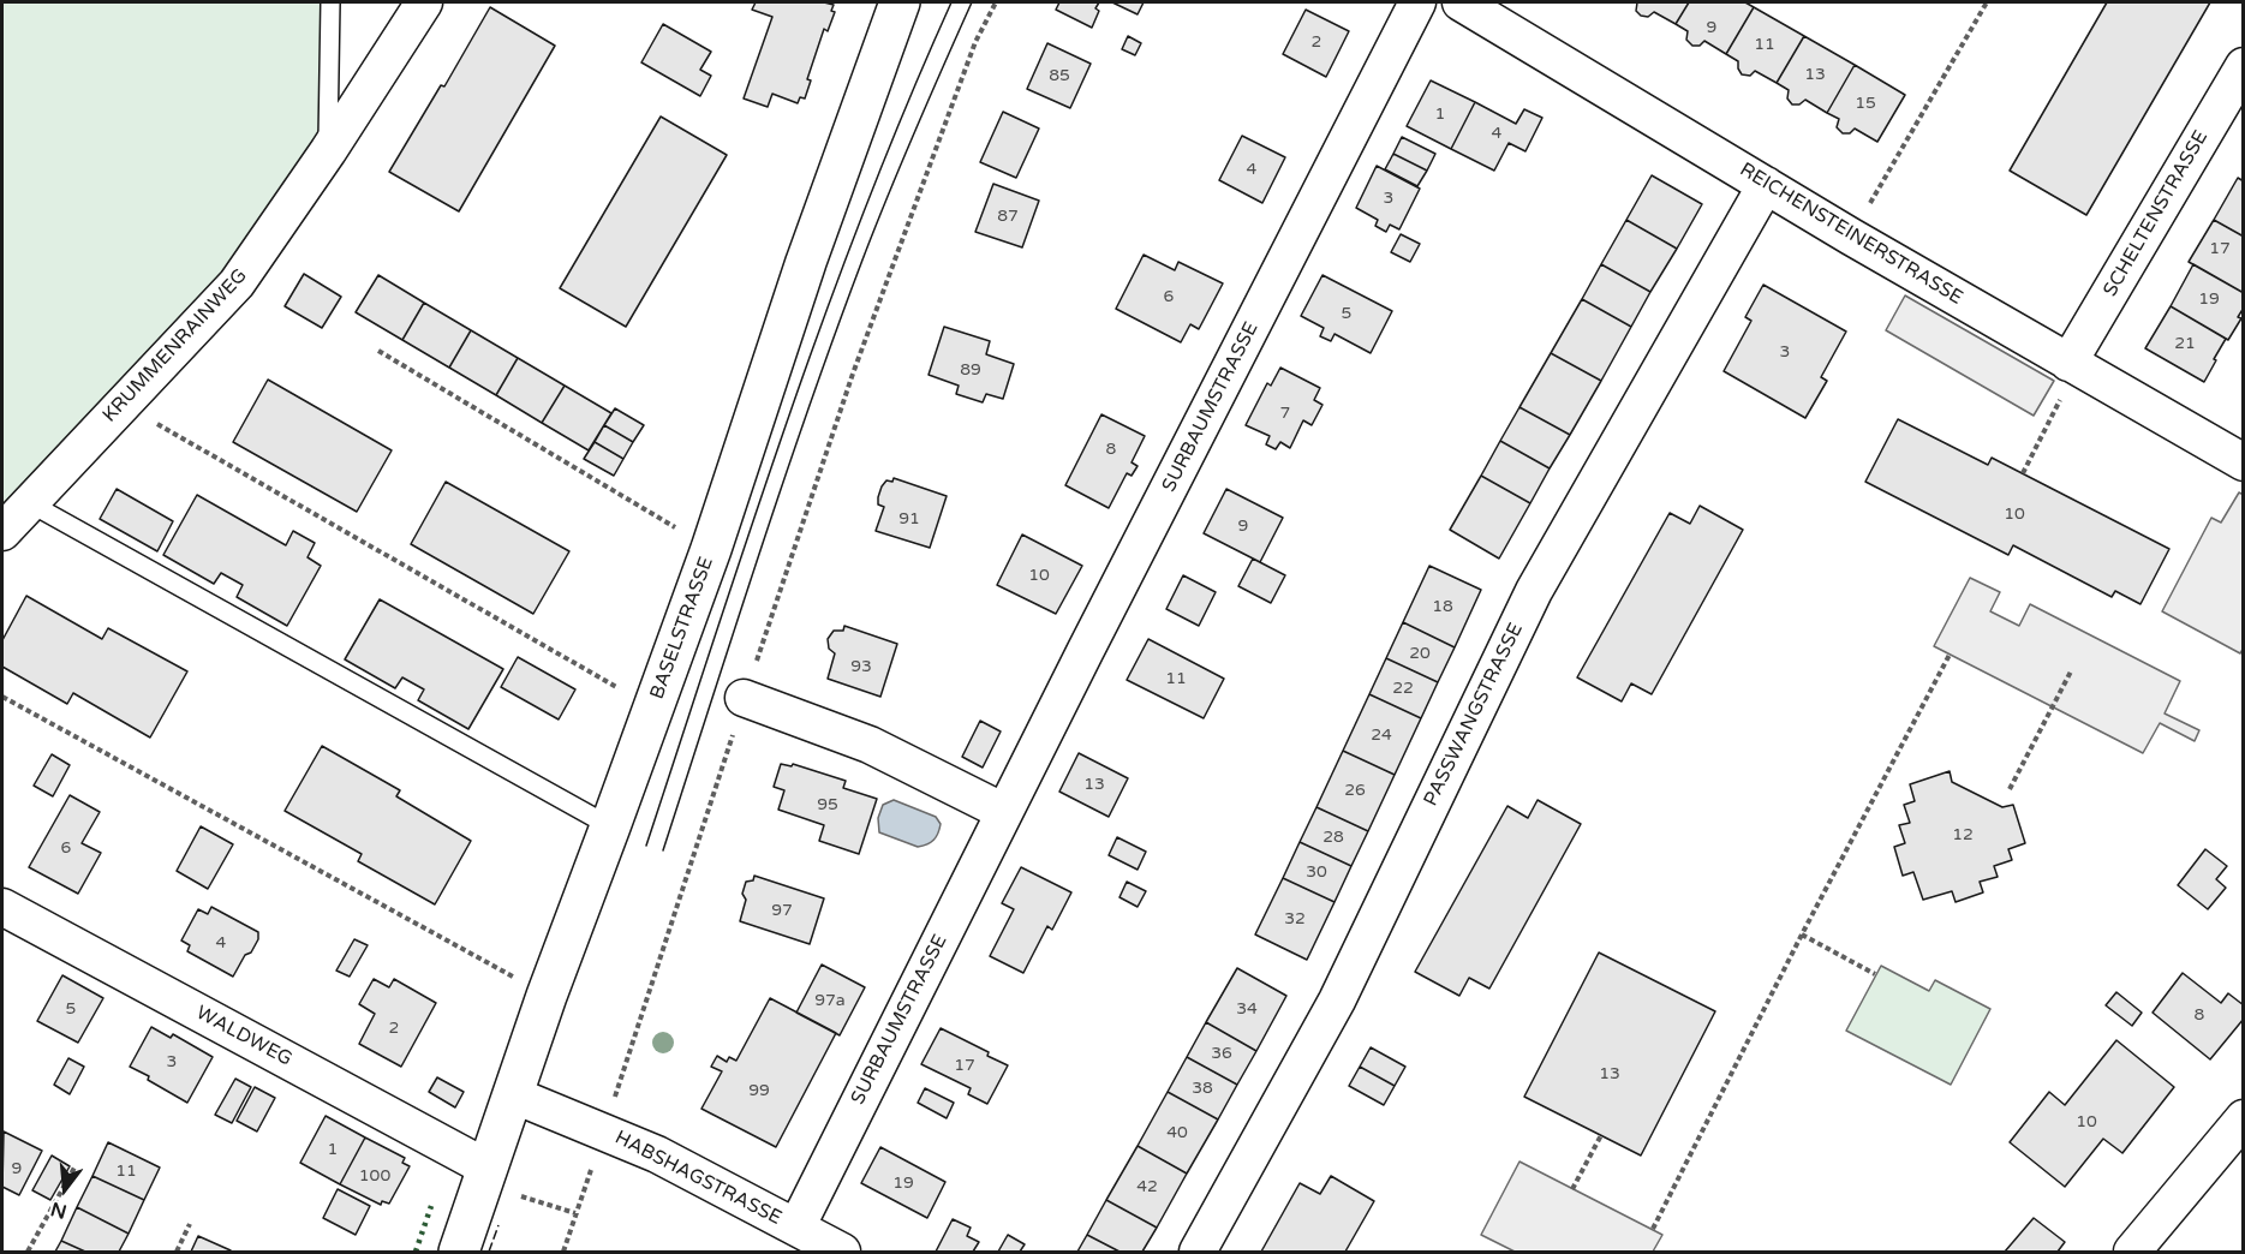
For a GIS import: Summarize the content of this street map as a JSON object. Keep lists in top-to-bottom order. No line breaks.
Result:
{"streets":{"main road":["BASELSTRASSE"],"street":["SCHELTENSTRASSE","REICHENSTEINERSTRASSE","KRUMMENRAINWEG","SURBAUMSTRASSE","PASSWANGSTRASSE","WALDWEG","HABSHAGSTRASSE"]},"crossings":[["SCHELTENSTRASSE","REICHENSTEINERSTRASSE"],["REICHENSTEINERSTRASSE","PASSWANGSTRASSE"],["SURBAUMSTRASSE","HABSHAGSTRASSE"],["BASELSTRASSE","WALDWEG"],["BASELSTRASSE","HABSHAGSTRASSE"]],"house_numbers":["9","2","11","13","85","15","1","4","4","3","87","17","6","19","5","21","3","89","7","8","10","91","9","10","18","20","93","11","22","24","13","26","95","12","28","6","30","97","32","4","97a","5","34","8","2","36","3","17","13","38","99","10","40","1","9","11","100","19","42"],"north":"bottom"}
